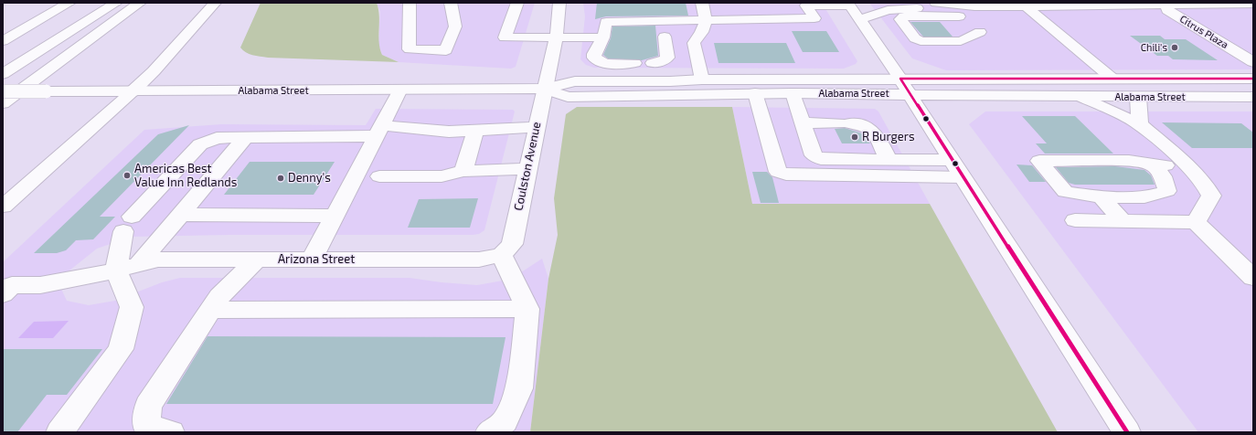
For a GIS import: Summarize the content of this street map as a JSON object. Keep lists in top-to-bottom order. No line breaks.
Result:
{"streets":{"main road":["Citrus Plaza","Alabama Street","Coulston Avenue","Arizona Street"]},"crossings":[["Alabama Street","Coulston Avenue"],["Coulston Avenue","Arizona Street"]],"places":["Chili's","R Burgers","Americas Best Value Inn Redlands","Denny's"]}
